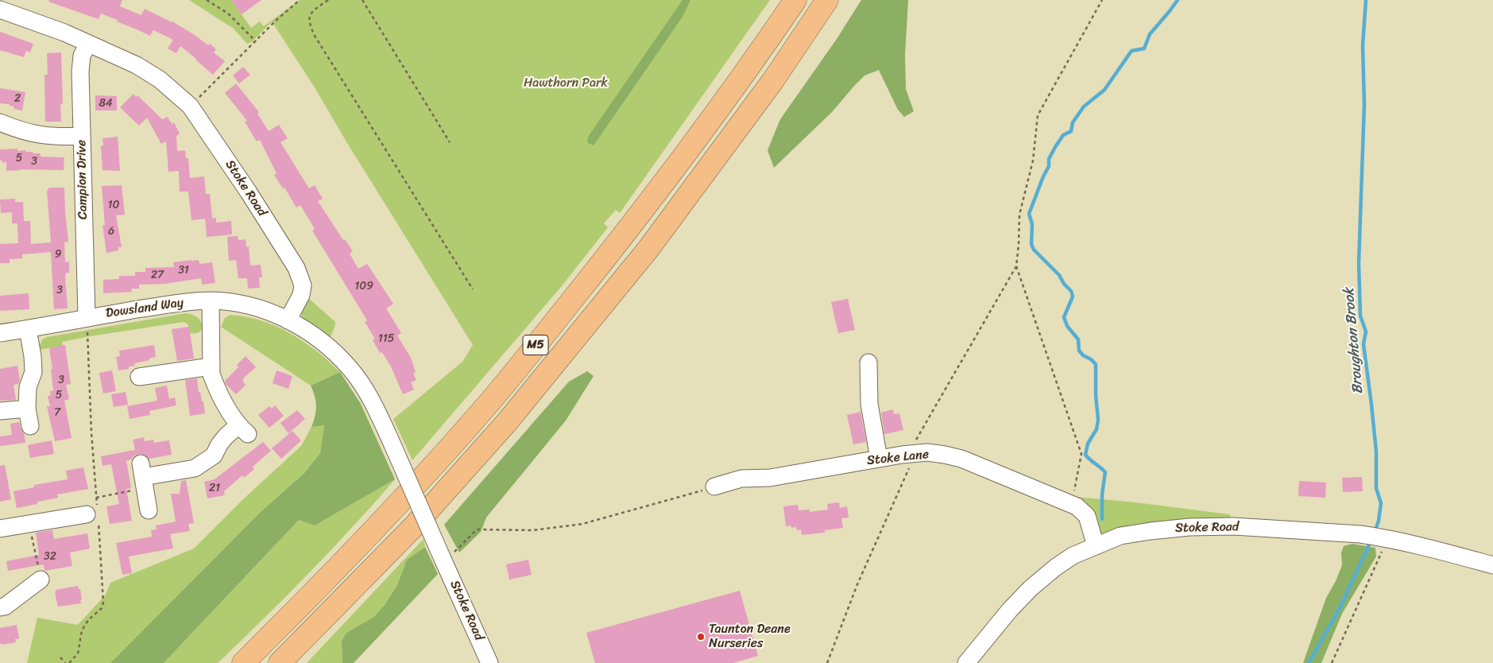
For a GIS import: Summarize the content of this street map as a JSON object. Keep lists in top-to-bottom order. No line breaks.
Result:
{"streets":{"highway":["M5"],"street":["Campion Drive","Stoke Road","Dowsland Way","Stoke Lane"]},"crossings":[["Campion Drive","Stoke Road"],["Campion Drive","Dowsland Way"],["Stoke Road","Dowsland Way"],["Stoke Road","Stoke Lane"]],"water":["Broughton Brook"],"parks":["Hawthorn Park"],"places":["Taunton Deane Nurseries"],"house_numbers":["2","84","5","3","10","6","9","31","27","109","3","115","3","5","7","21","32"]}
